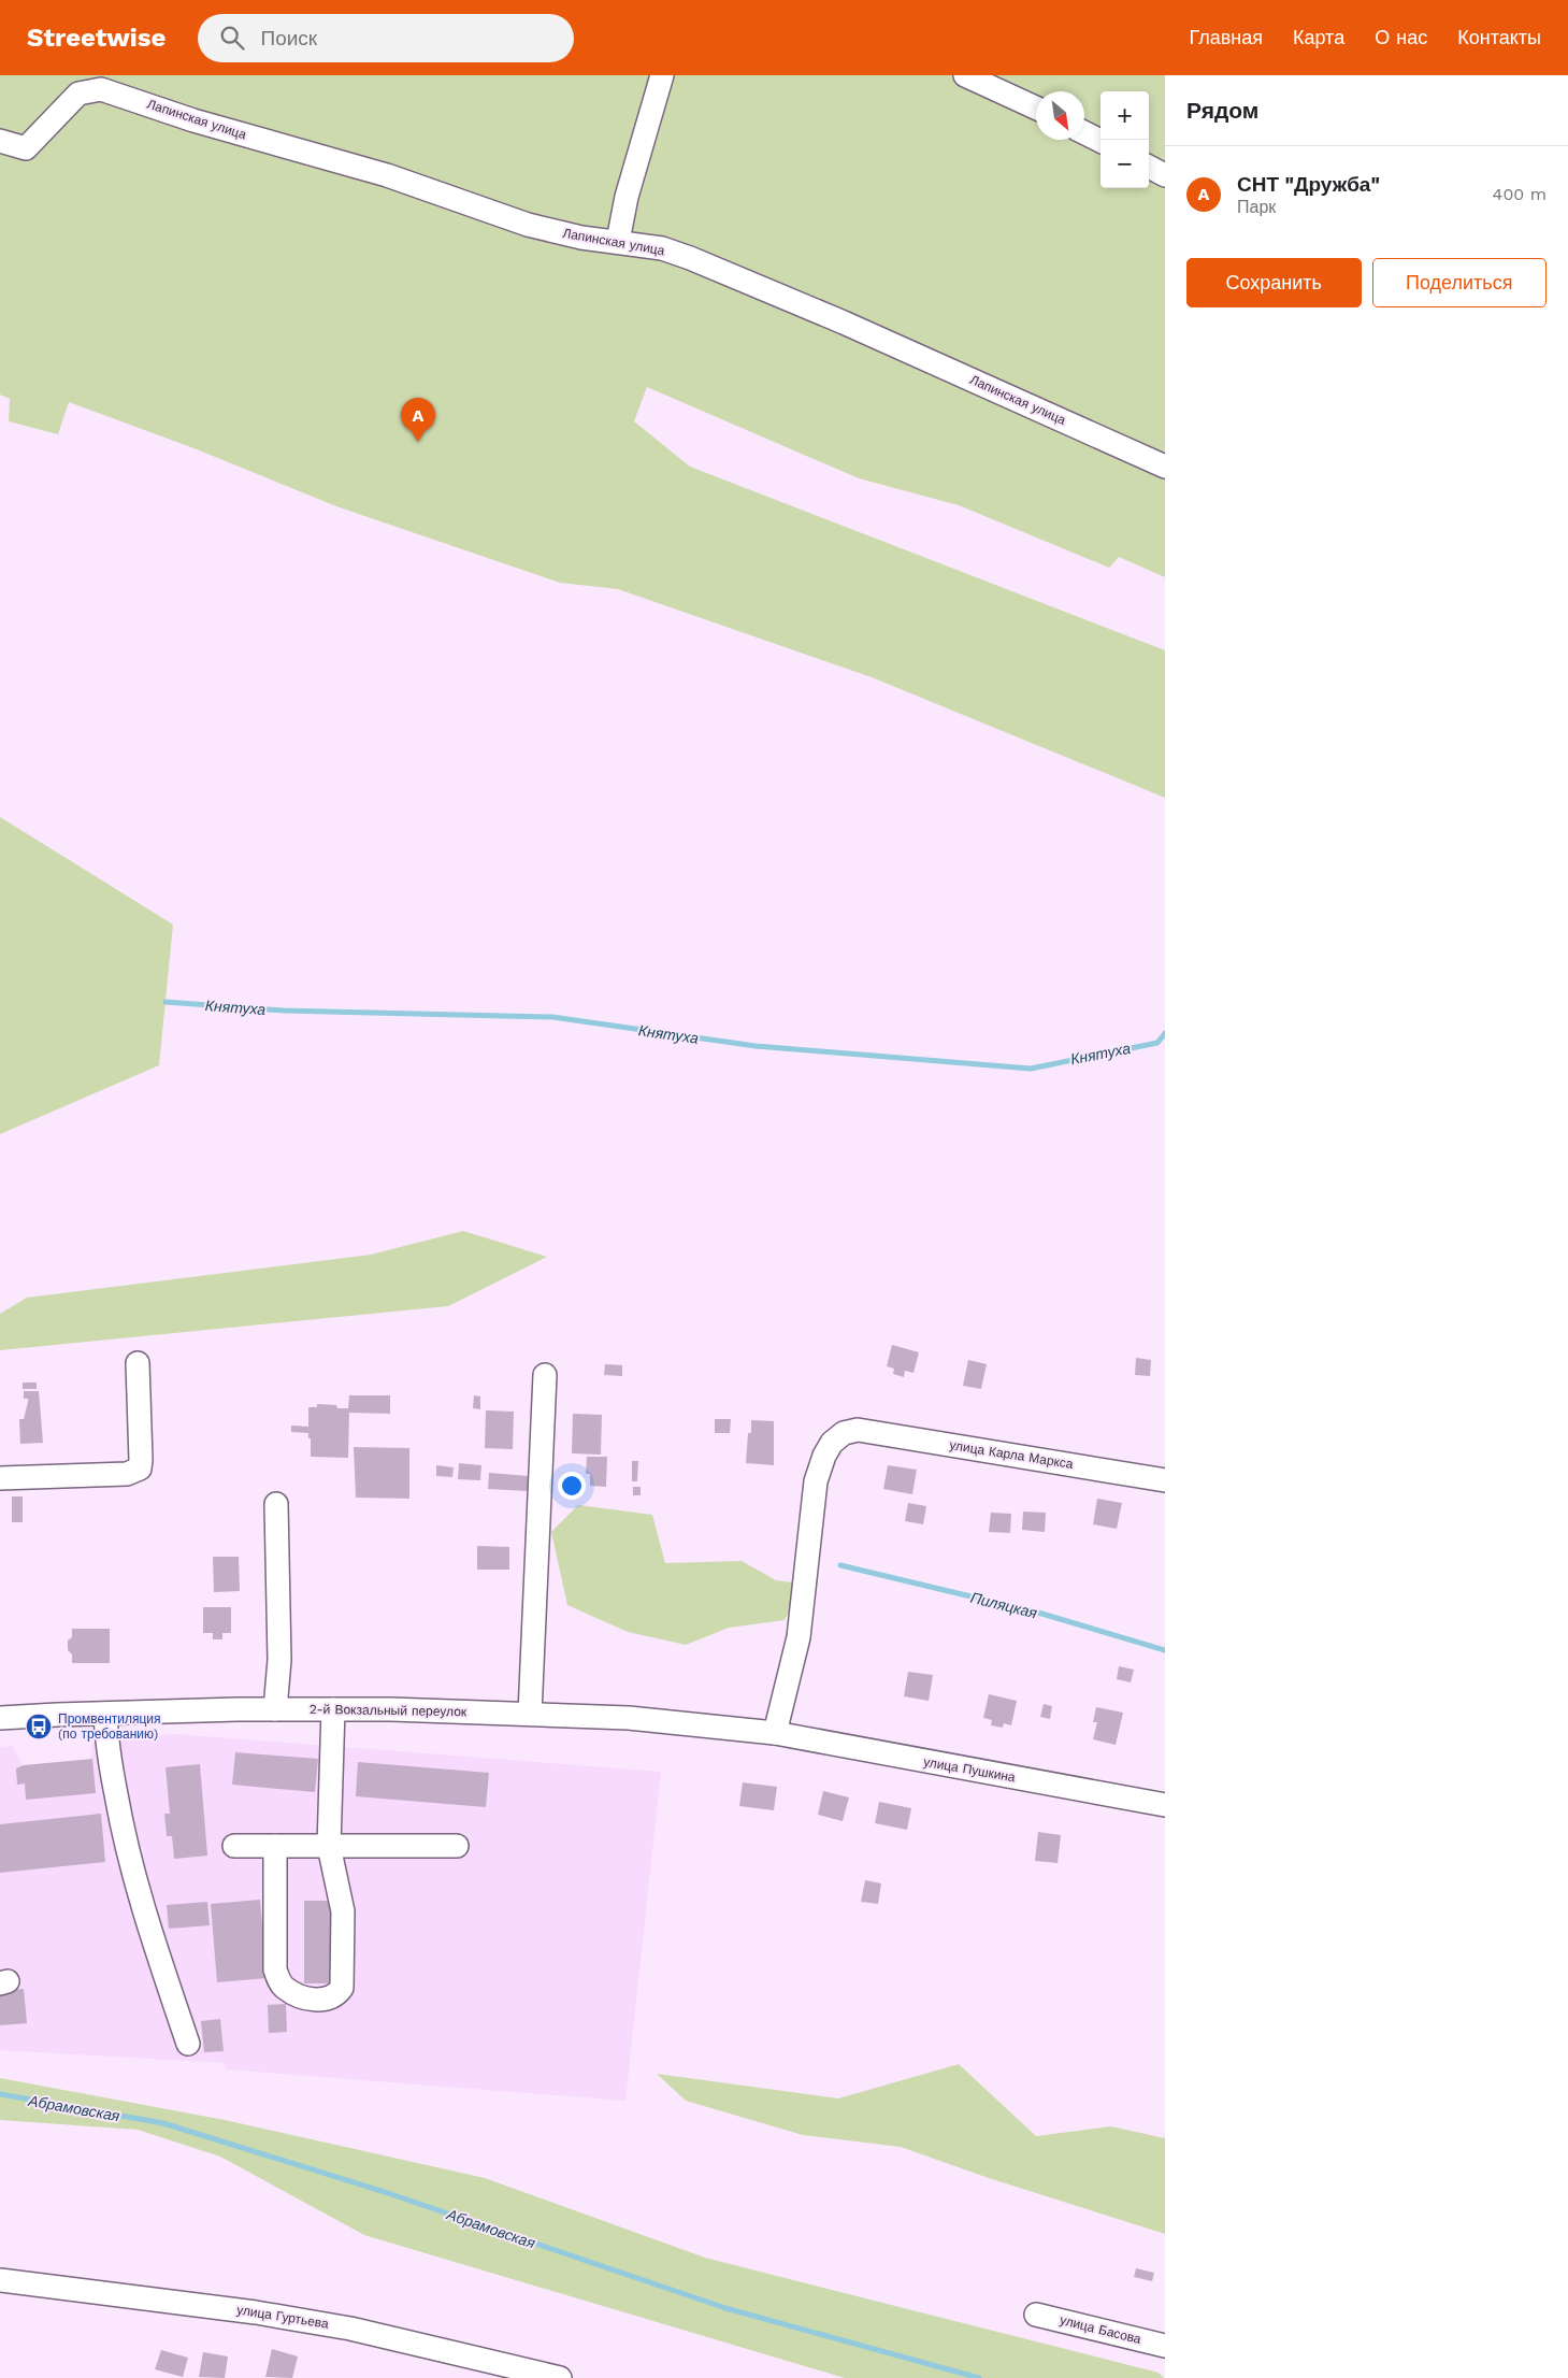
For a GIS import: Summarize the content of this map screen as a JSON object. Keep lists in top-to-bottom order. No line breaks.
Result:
{"streets":{"street":["Лапинская улица","улица Карла Маркса","2-й Вокзальный переулок","улица Пушкина","улица Гуртьева","улица Басова"]},"crossings":[["улица Карла Маркса","2-й Вокзальный переулок"],["улица Карла Маркса","улица Пушкина"],["2-й Вокзальный переулок","улица Пушкина"]],"water":["Княтуха","Пиляцкая","Абрамовская"],"places":{"bus stop":["Промвентиляция (по требованию)"]},"north":"bottom right","page":{"header":"Streetwise","search":"Поиск","nav":["Главная","Карта","О нас","Контакты"],"heading":"Рядом","map_buttons":["+","−"],"list":[{"mark":"A","name":"СНТ \"Дружба\"","note":"Парк","value":"400 m"}],"buttons":["Сохранить","Поделиться"],"pins":"A"}}
